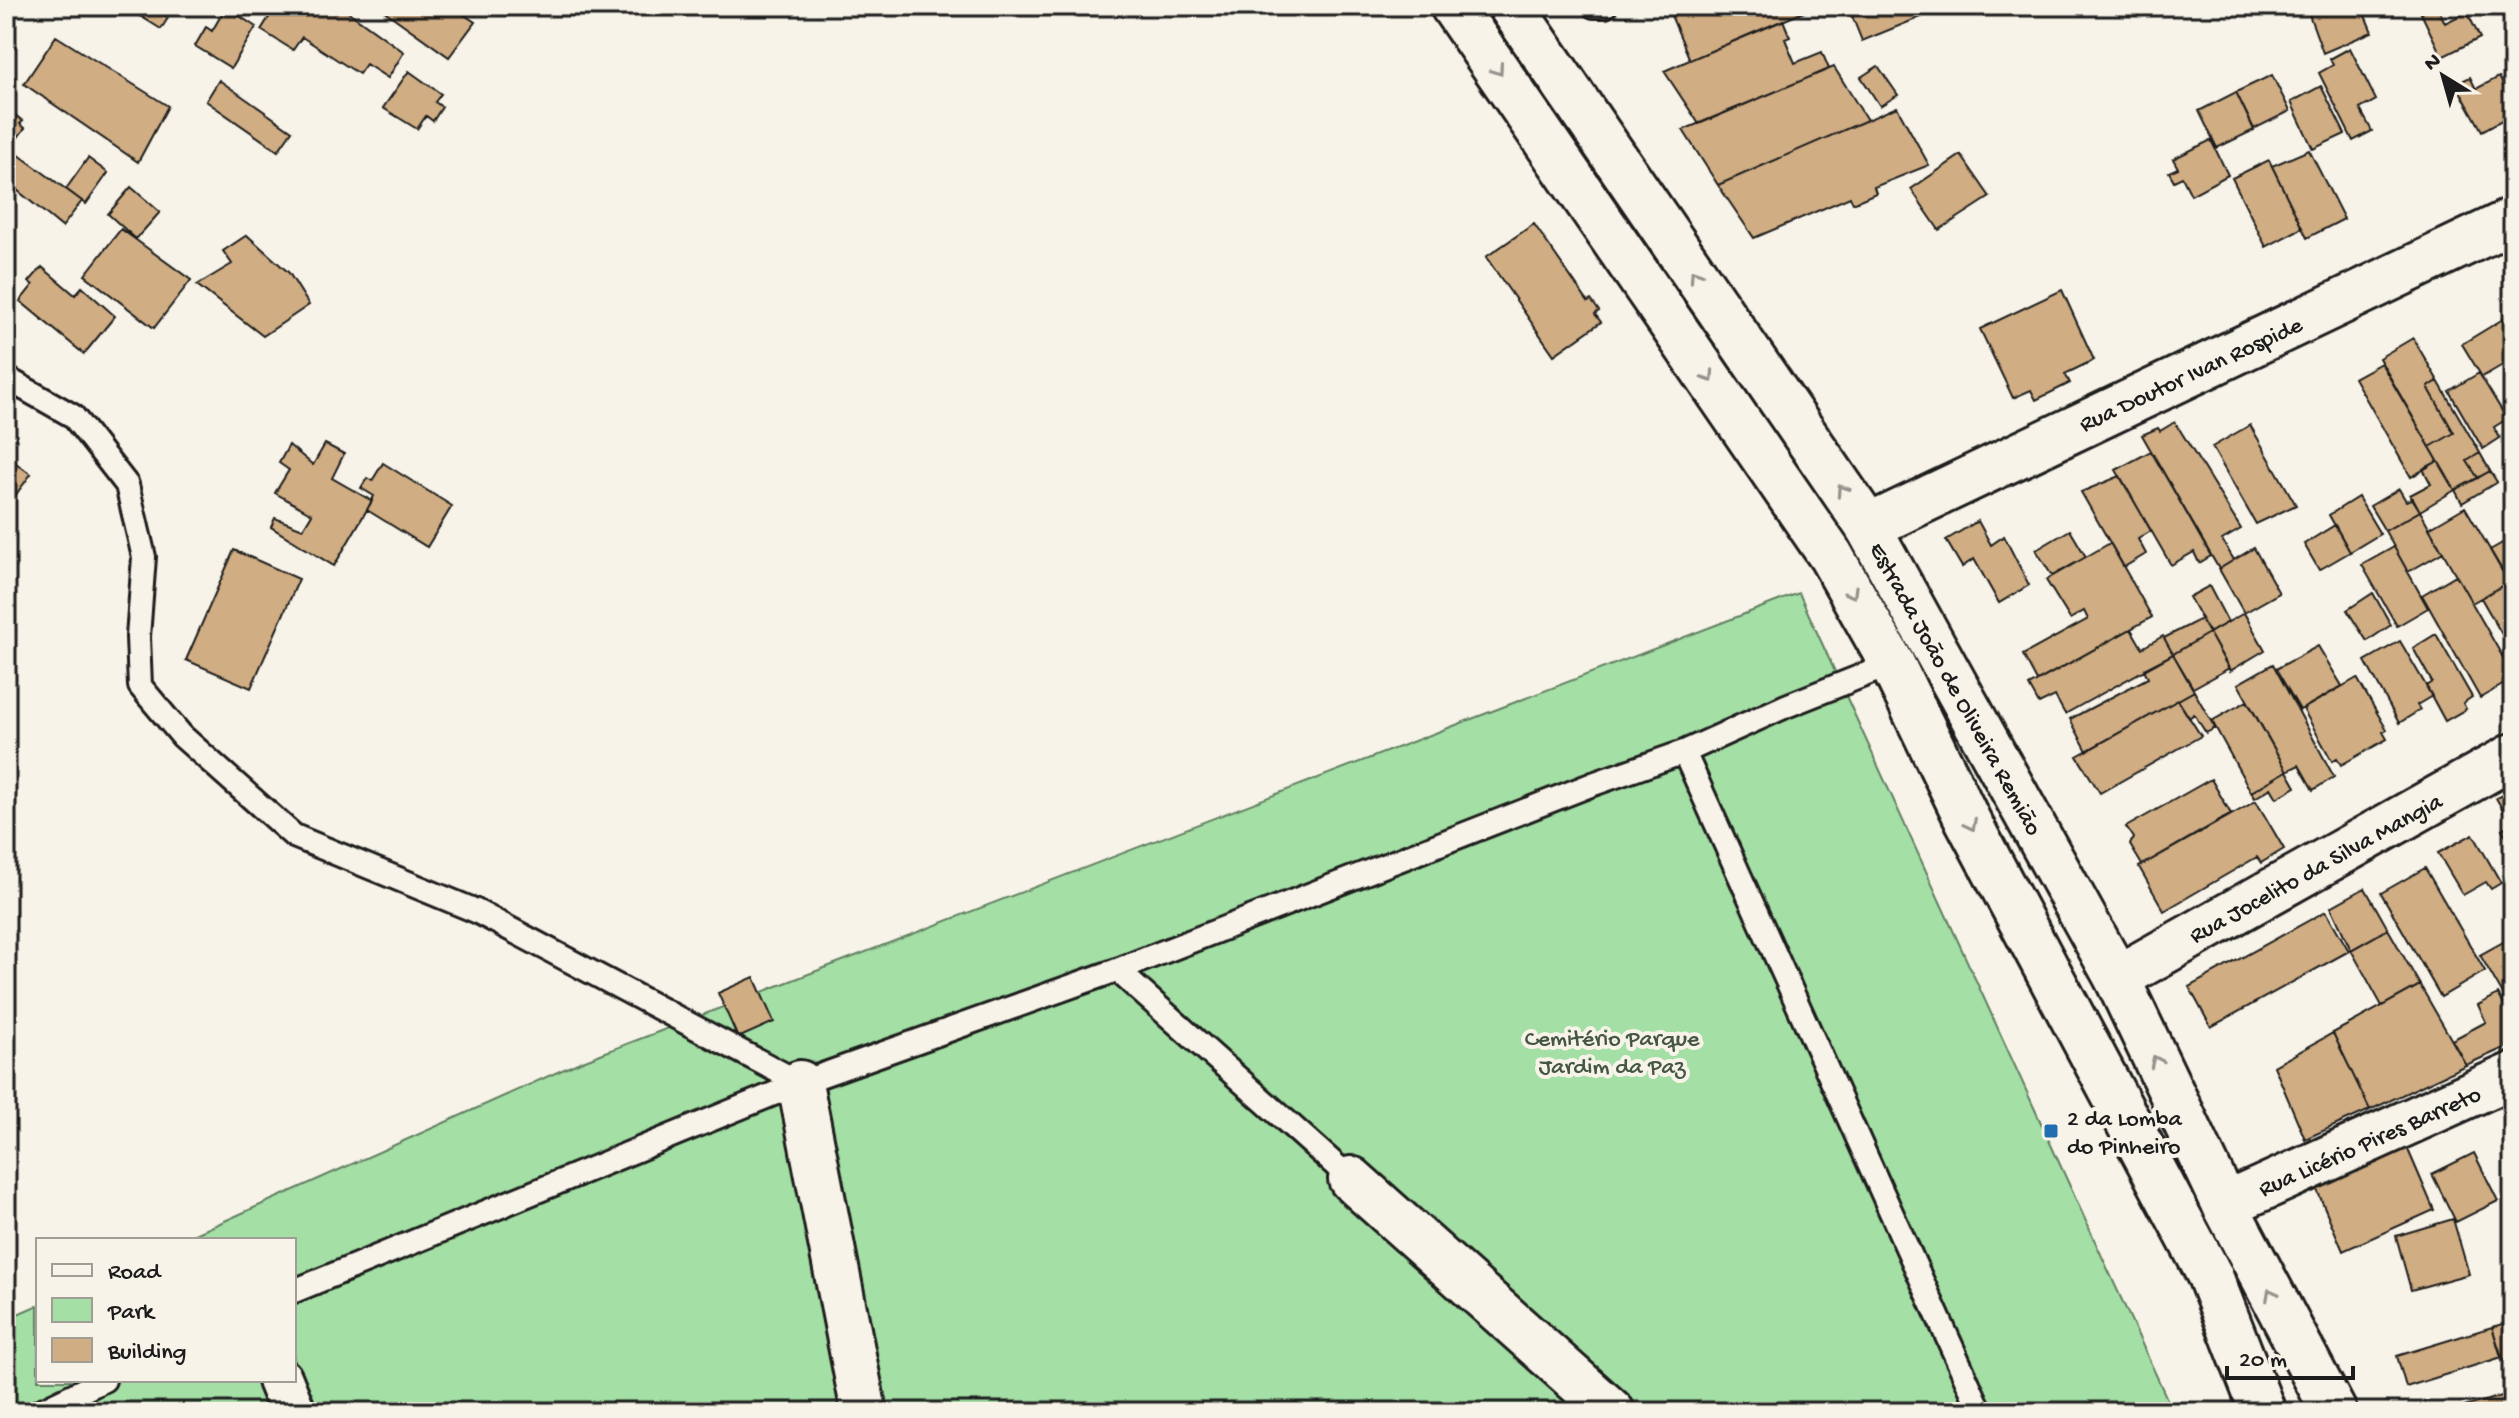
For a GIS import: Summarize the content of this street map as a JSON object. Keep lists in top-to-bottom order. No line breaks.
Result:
{"streets":{"main road":["Rua Doutor Ivan Rospide","Estrada João de Oliveira Remião","Rua Jocelito da Silva Mangia","Rua Licério Pires Barreto"]},"crossings":[["Rua Doutor Ivan Rospide","Estrada João de Oliveira Remião"],["Estrada João de Oliveira Remião","Rua Jocelito da Silva Mangia"],["Estrada João de Oliveira Remião","Rua Licério Pires Barreto"]],"parks":["Cemitério Parque Jardim da Paz"],"places":{"transit":["2 da Lomba do Pinheiro"]},"legend":["Road","Park","Building"],"scale_bar":"20 m","north":"top left"}
